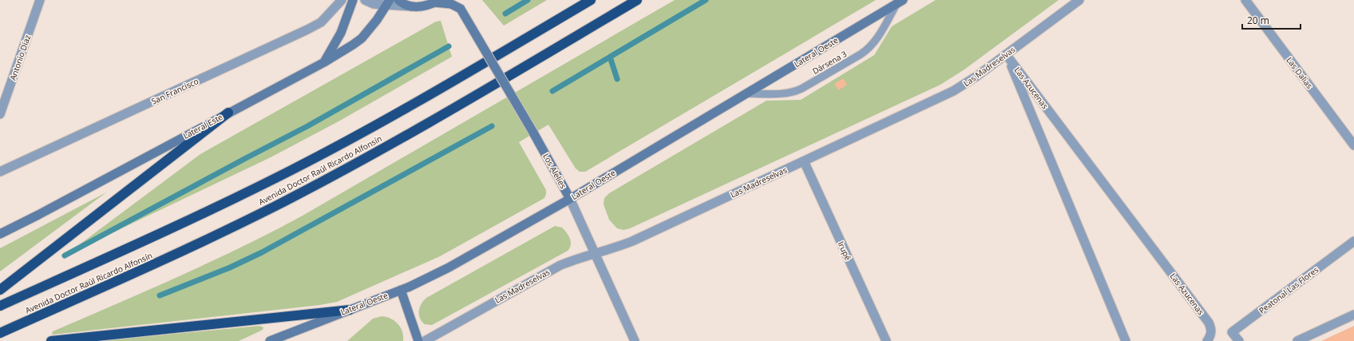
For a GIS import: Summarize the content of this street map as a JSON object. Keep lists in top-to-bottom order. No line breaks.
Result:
{"streets":{"highway":["Avenida Doctor Raúl Ricardo Alfonsín"],"main road":["Lateral Oeste","Lateral Este","Los Alelíes"],"street":["Antonio Díaz","Las Madreselvas","Las Dalias","Las Azucenas","San Francisco","Irupé","Peatonal Las Flores"],"lane":["Dársena 3"]},"crossings":[["Lateral Oeste","Dársena 3"],["Lateral Oeste","Los Alelíes"],["Las Madreselvas","Las Azucenas"],["Las Madreselvas","Los Alelíes"],["Las Madreselvas","Irupé"]],"scale_bar":"20 m"}
